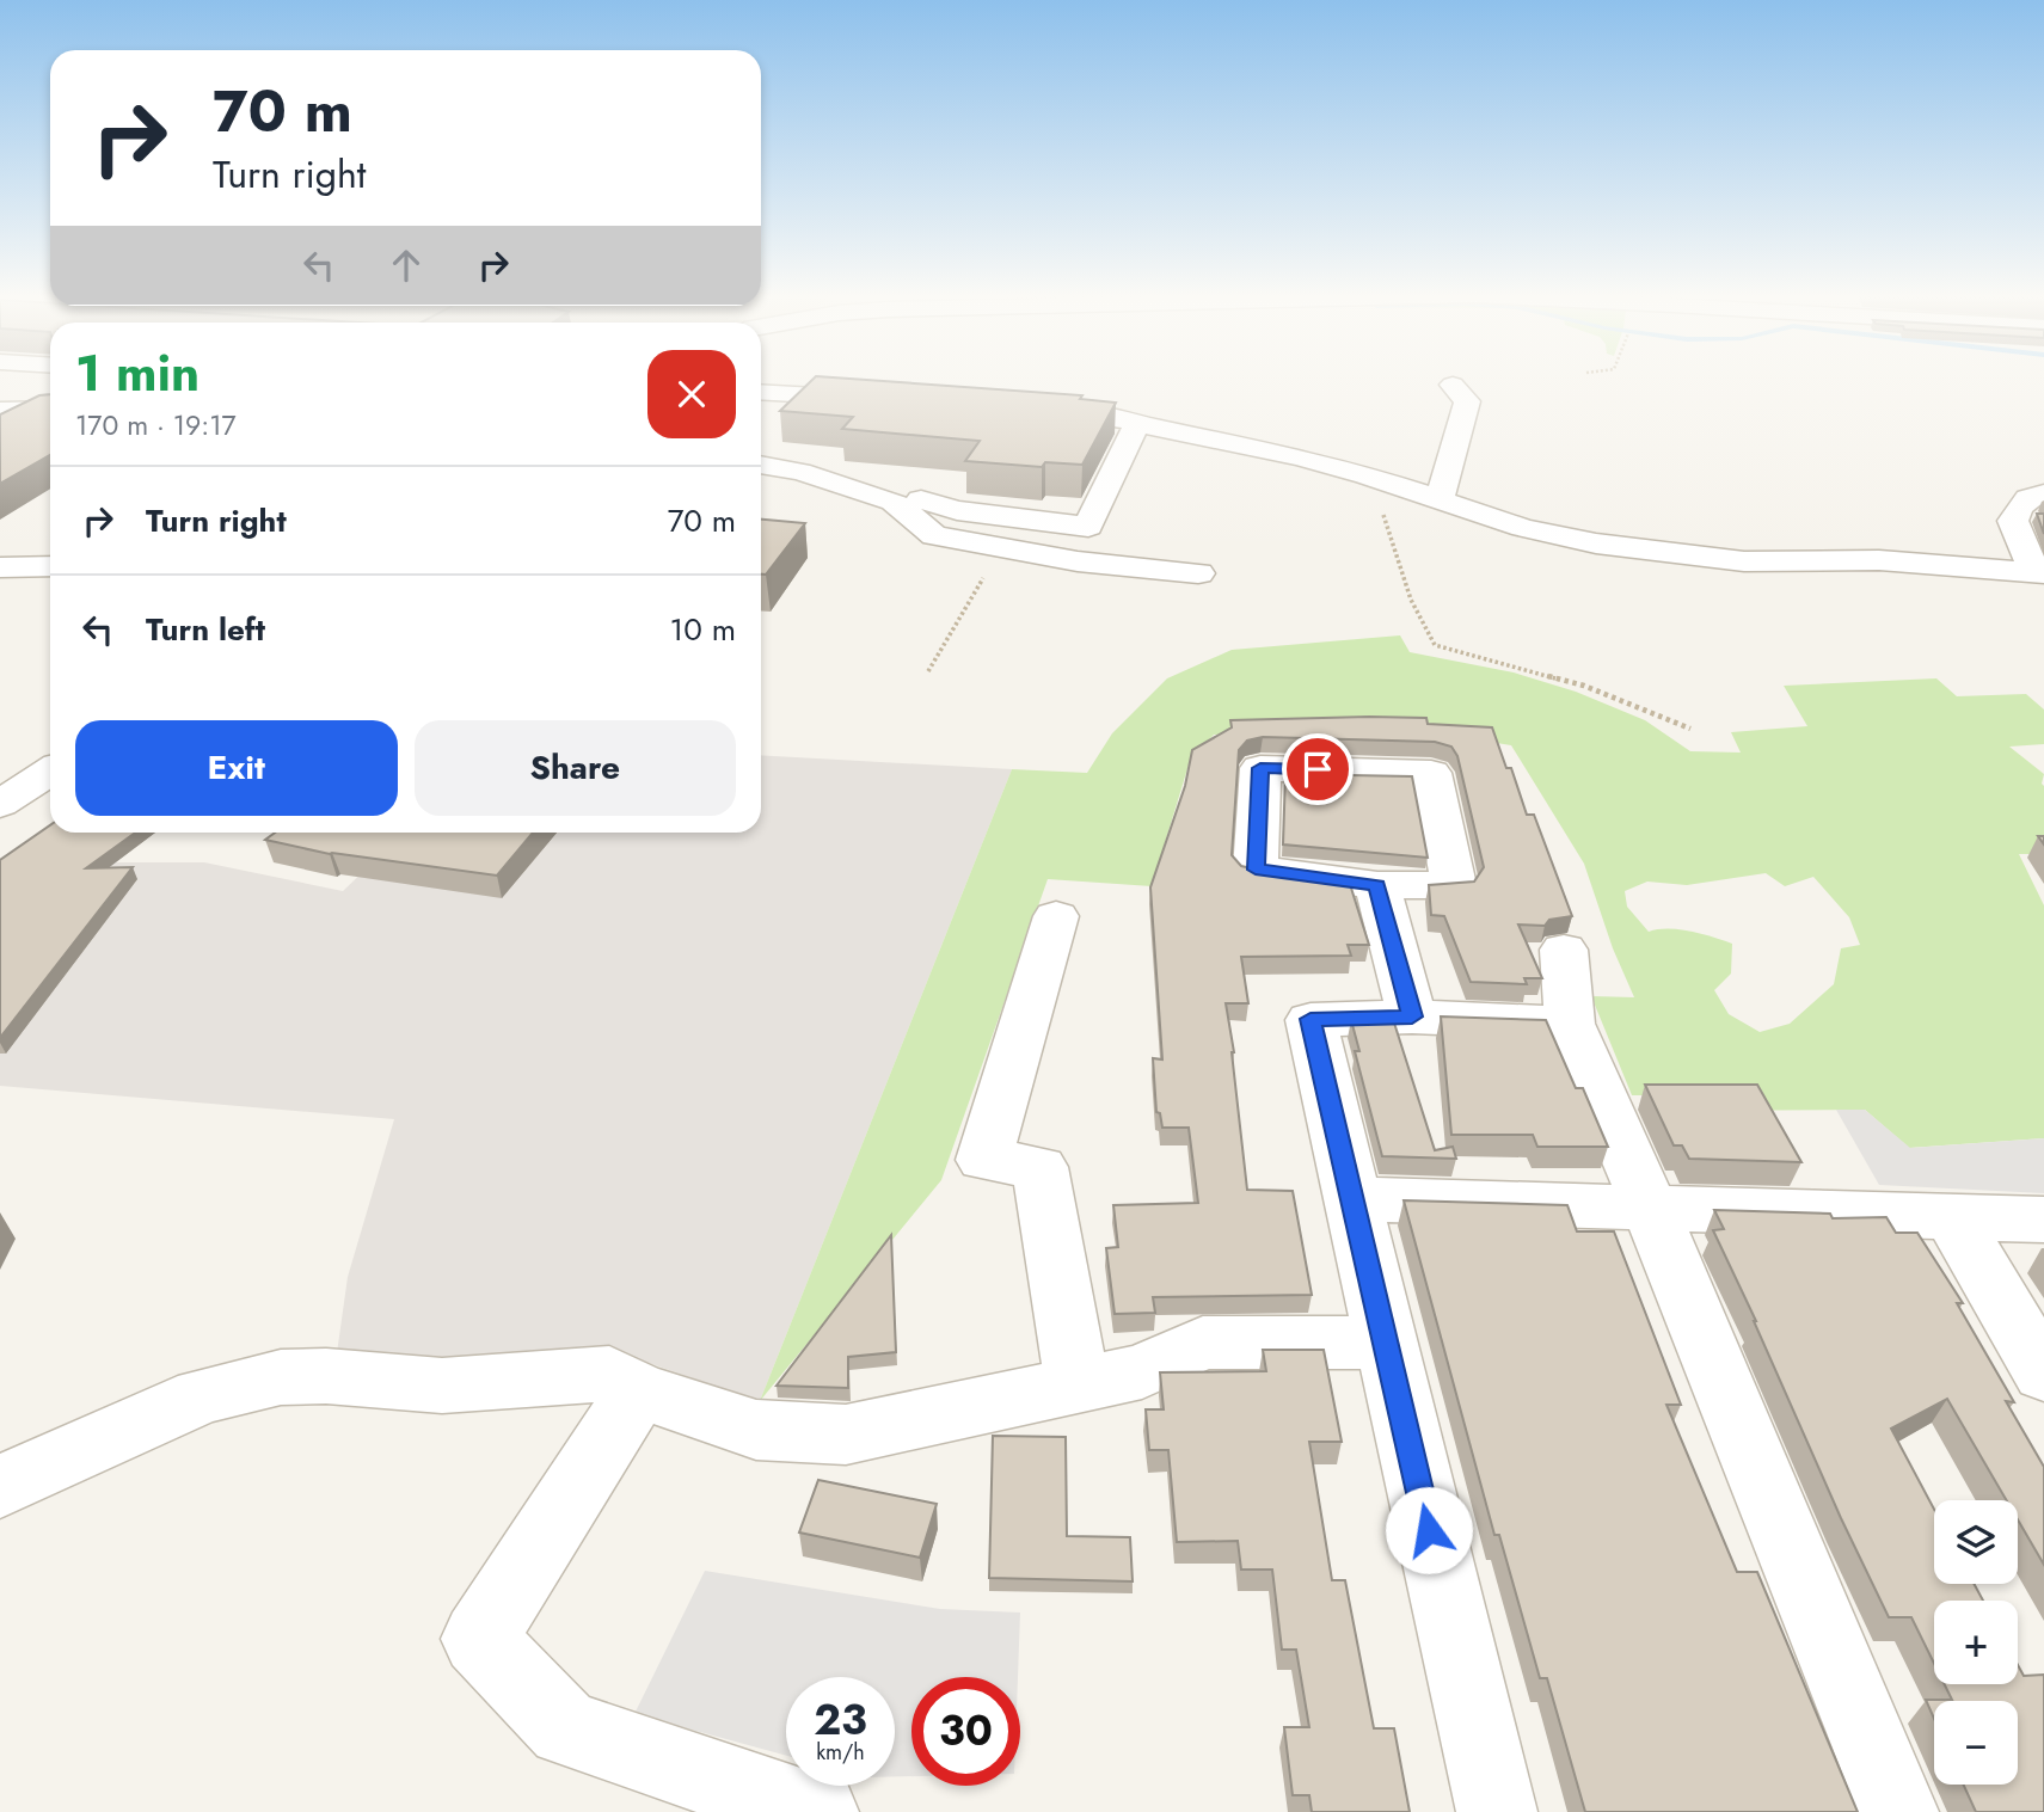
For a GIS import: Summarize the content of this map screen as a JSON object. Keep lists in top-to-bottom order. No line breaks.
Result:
{"page":{"turn":["70 m","Turn right"],"heading":["1 min","170 m · 19:17"],"list":[{"name":"Turn right","value":"70 m"},{"name":"Turn left","value":"10 m"}],"buttons":["Exit","Share"],"map_buttons":["+","−"],"speed":"23 km/h","limit":"30"}}
